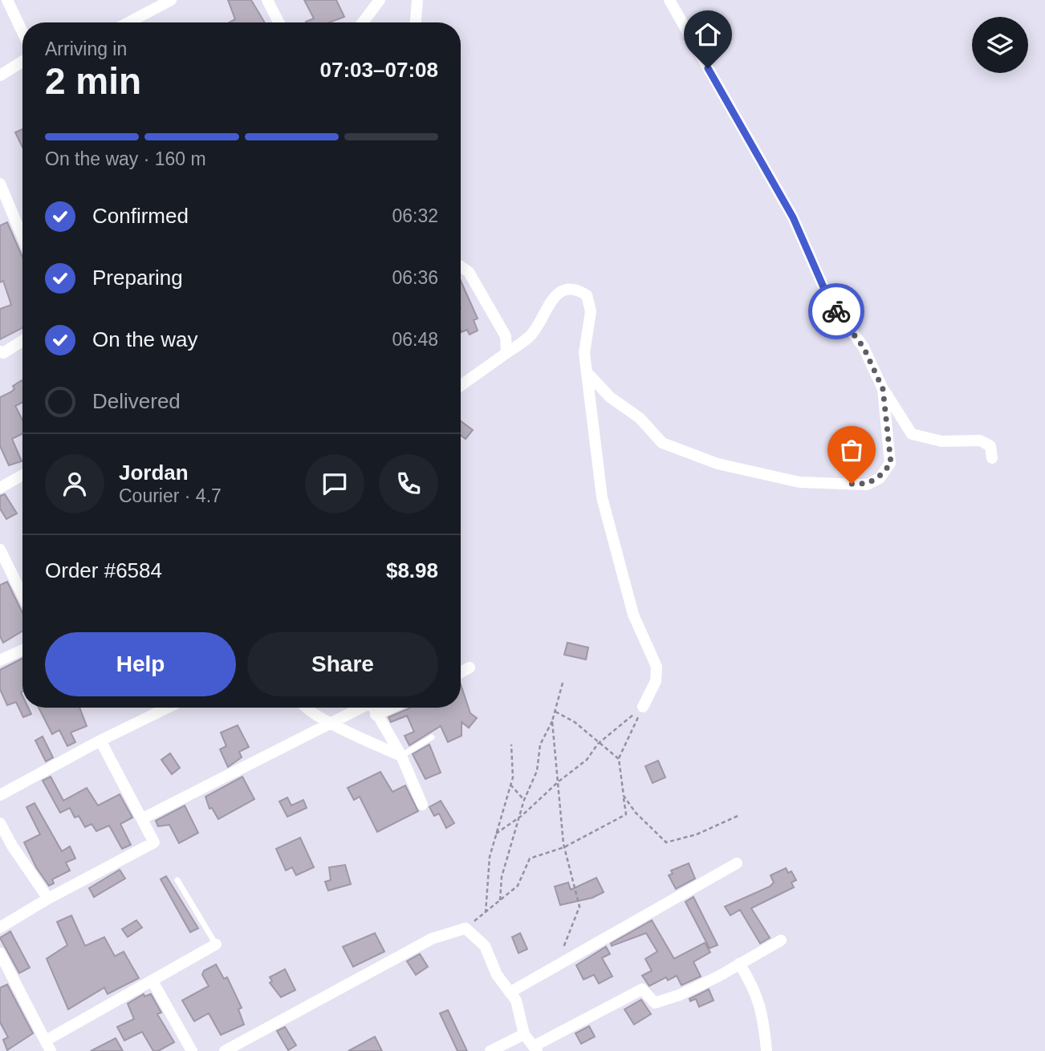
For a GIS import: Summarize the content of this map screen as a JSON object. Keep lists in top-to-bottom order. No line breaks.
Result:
{"page":{"heading":["2 min","Arriving in","07:03–07:08"],"panel":["Jordan","Courier · 4.7","Order #6584","$8.98"],"bar":"On the way · 160 m","list":[["Confirmed","06:32"],["Preparing","06:36"],["On the way","06:48"],"Delivered"],"buttons":["Help","Share"]}}
